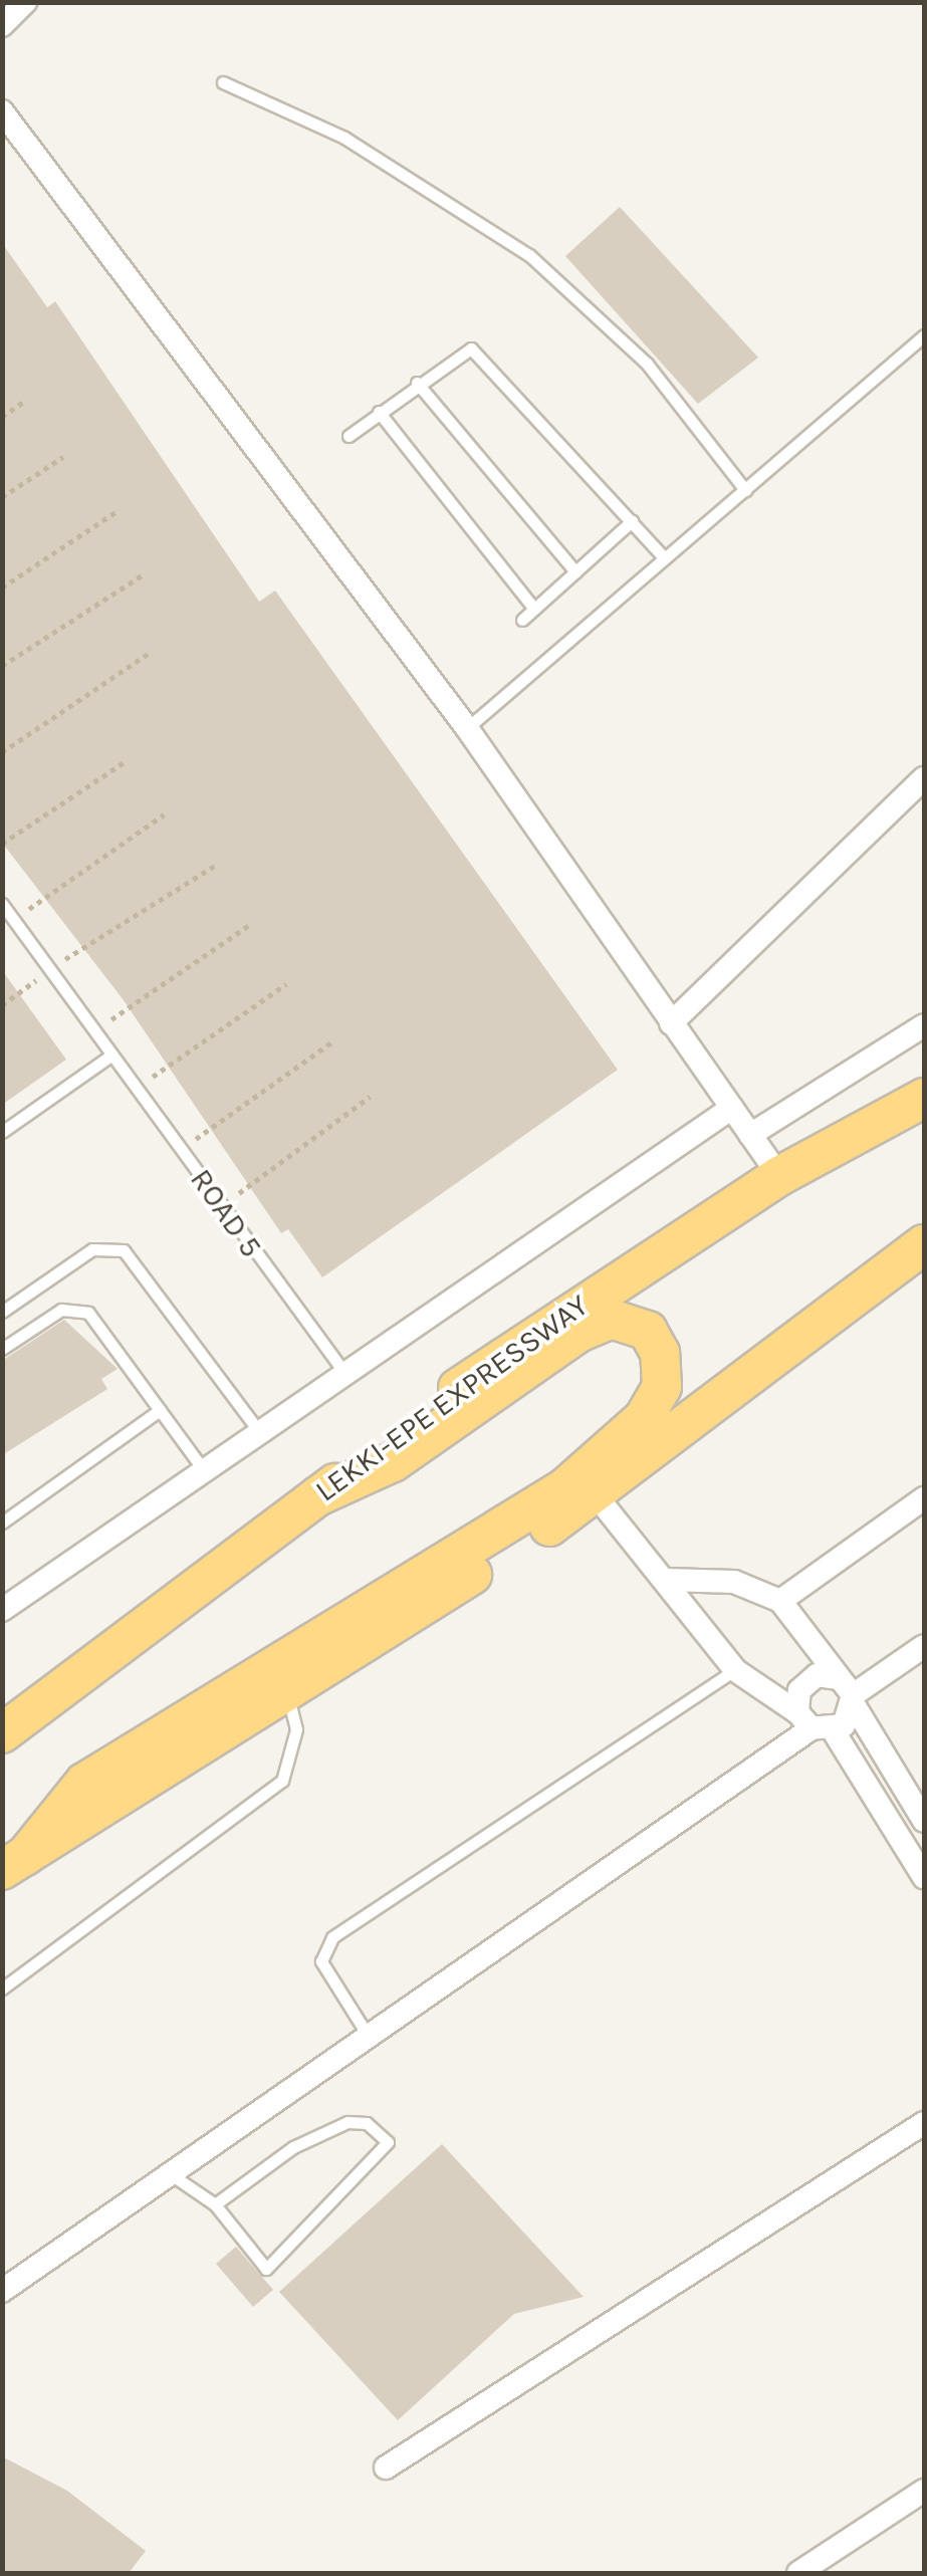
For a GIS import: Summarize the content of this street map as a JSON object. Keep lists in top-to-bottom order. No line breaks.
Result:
{"streets":{"highway":["LEKKI-EPE EXPRESSWAY"],"lane":["ROAD 5"]}}
